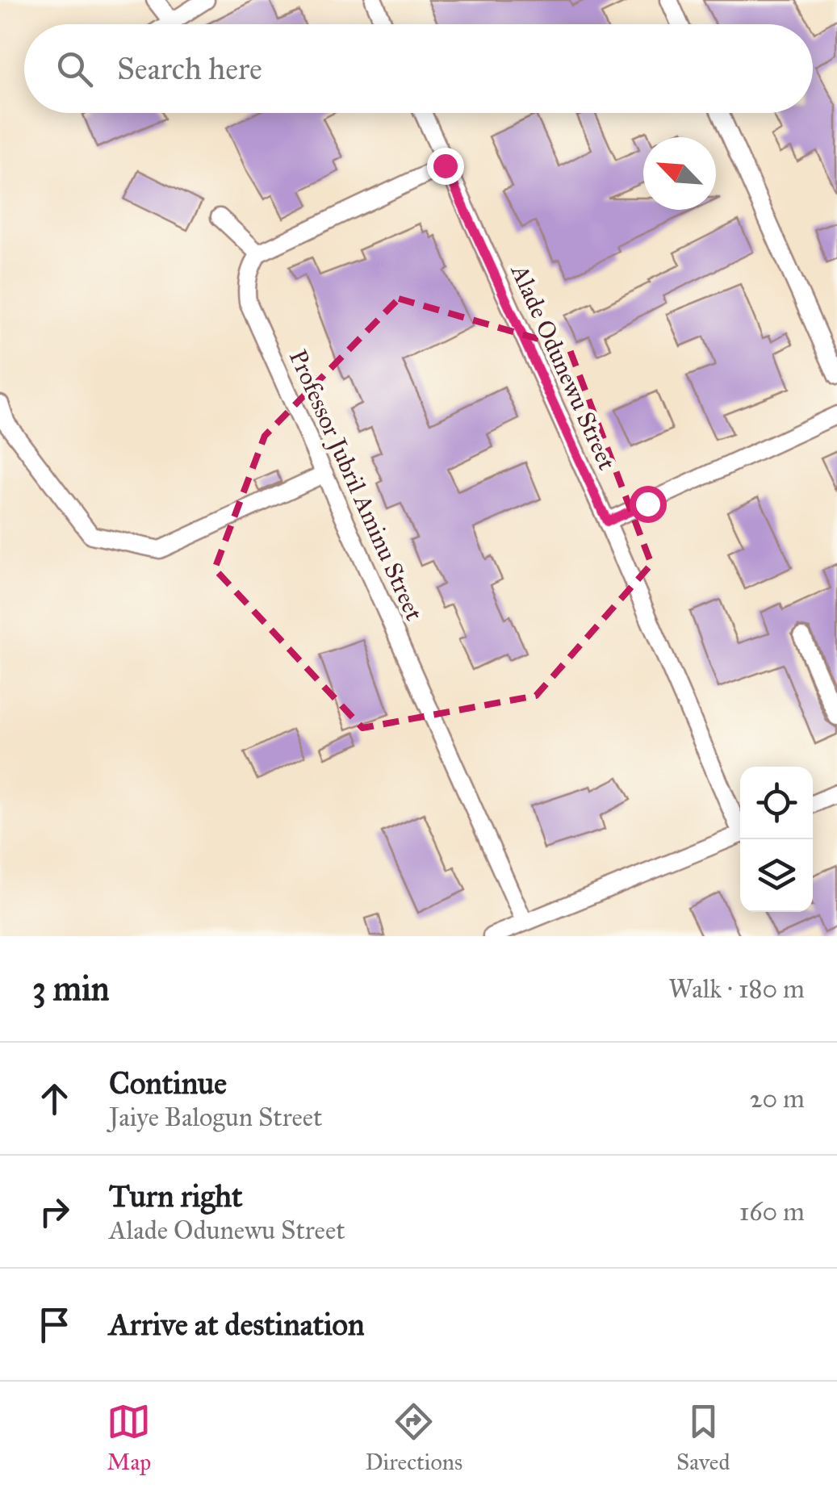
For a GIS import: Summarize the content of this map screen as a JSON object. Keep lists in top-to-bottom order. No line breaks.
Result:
{"streets":{"street":["Alade Odunewu Street","Professor Jubril Aminu Street"]},"north":"top left","page":{"search":"Search here","heading":["3 min","Walk · 180 m"],"list":[["Continue","Jaiye Balogun Street","20 m"],["Turn right","Alade Odunewu Street","160 m"],"Arrive at destination"],"nav":["Map","Directions","Saved"]}}
